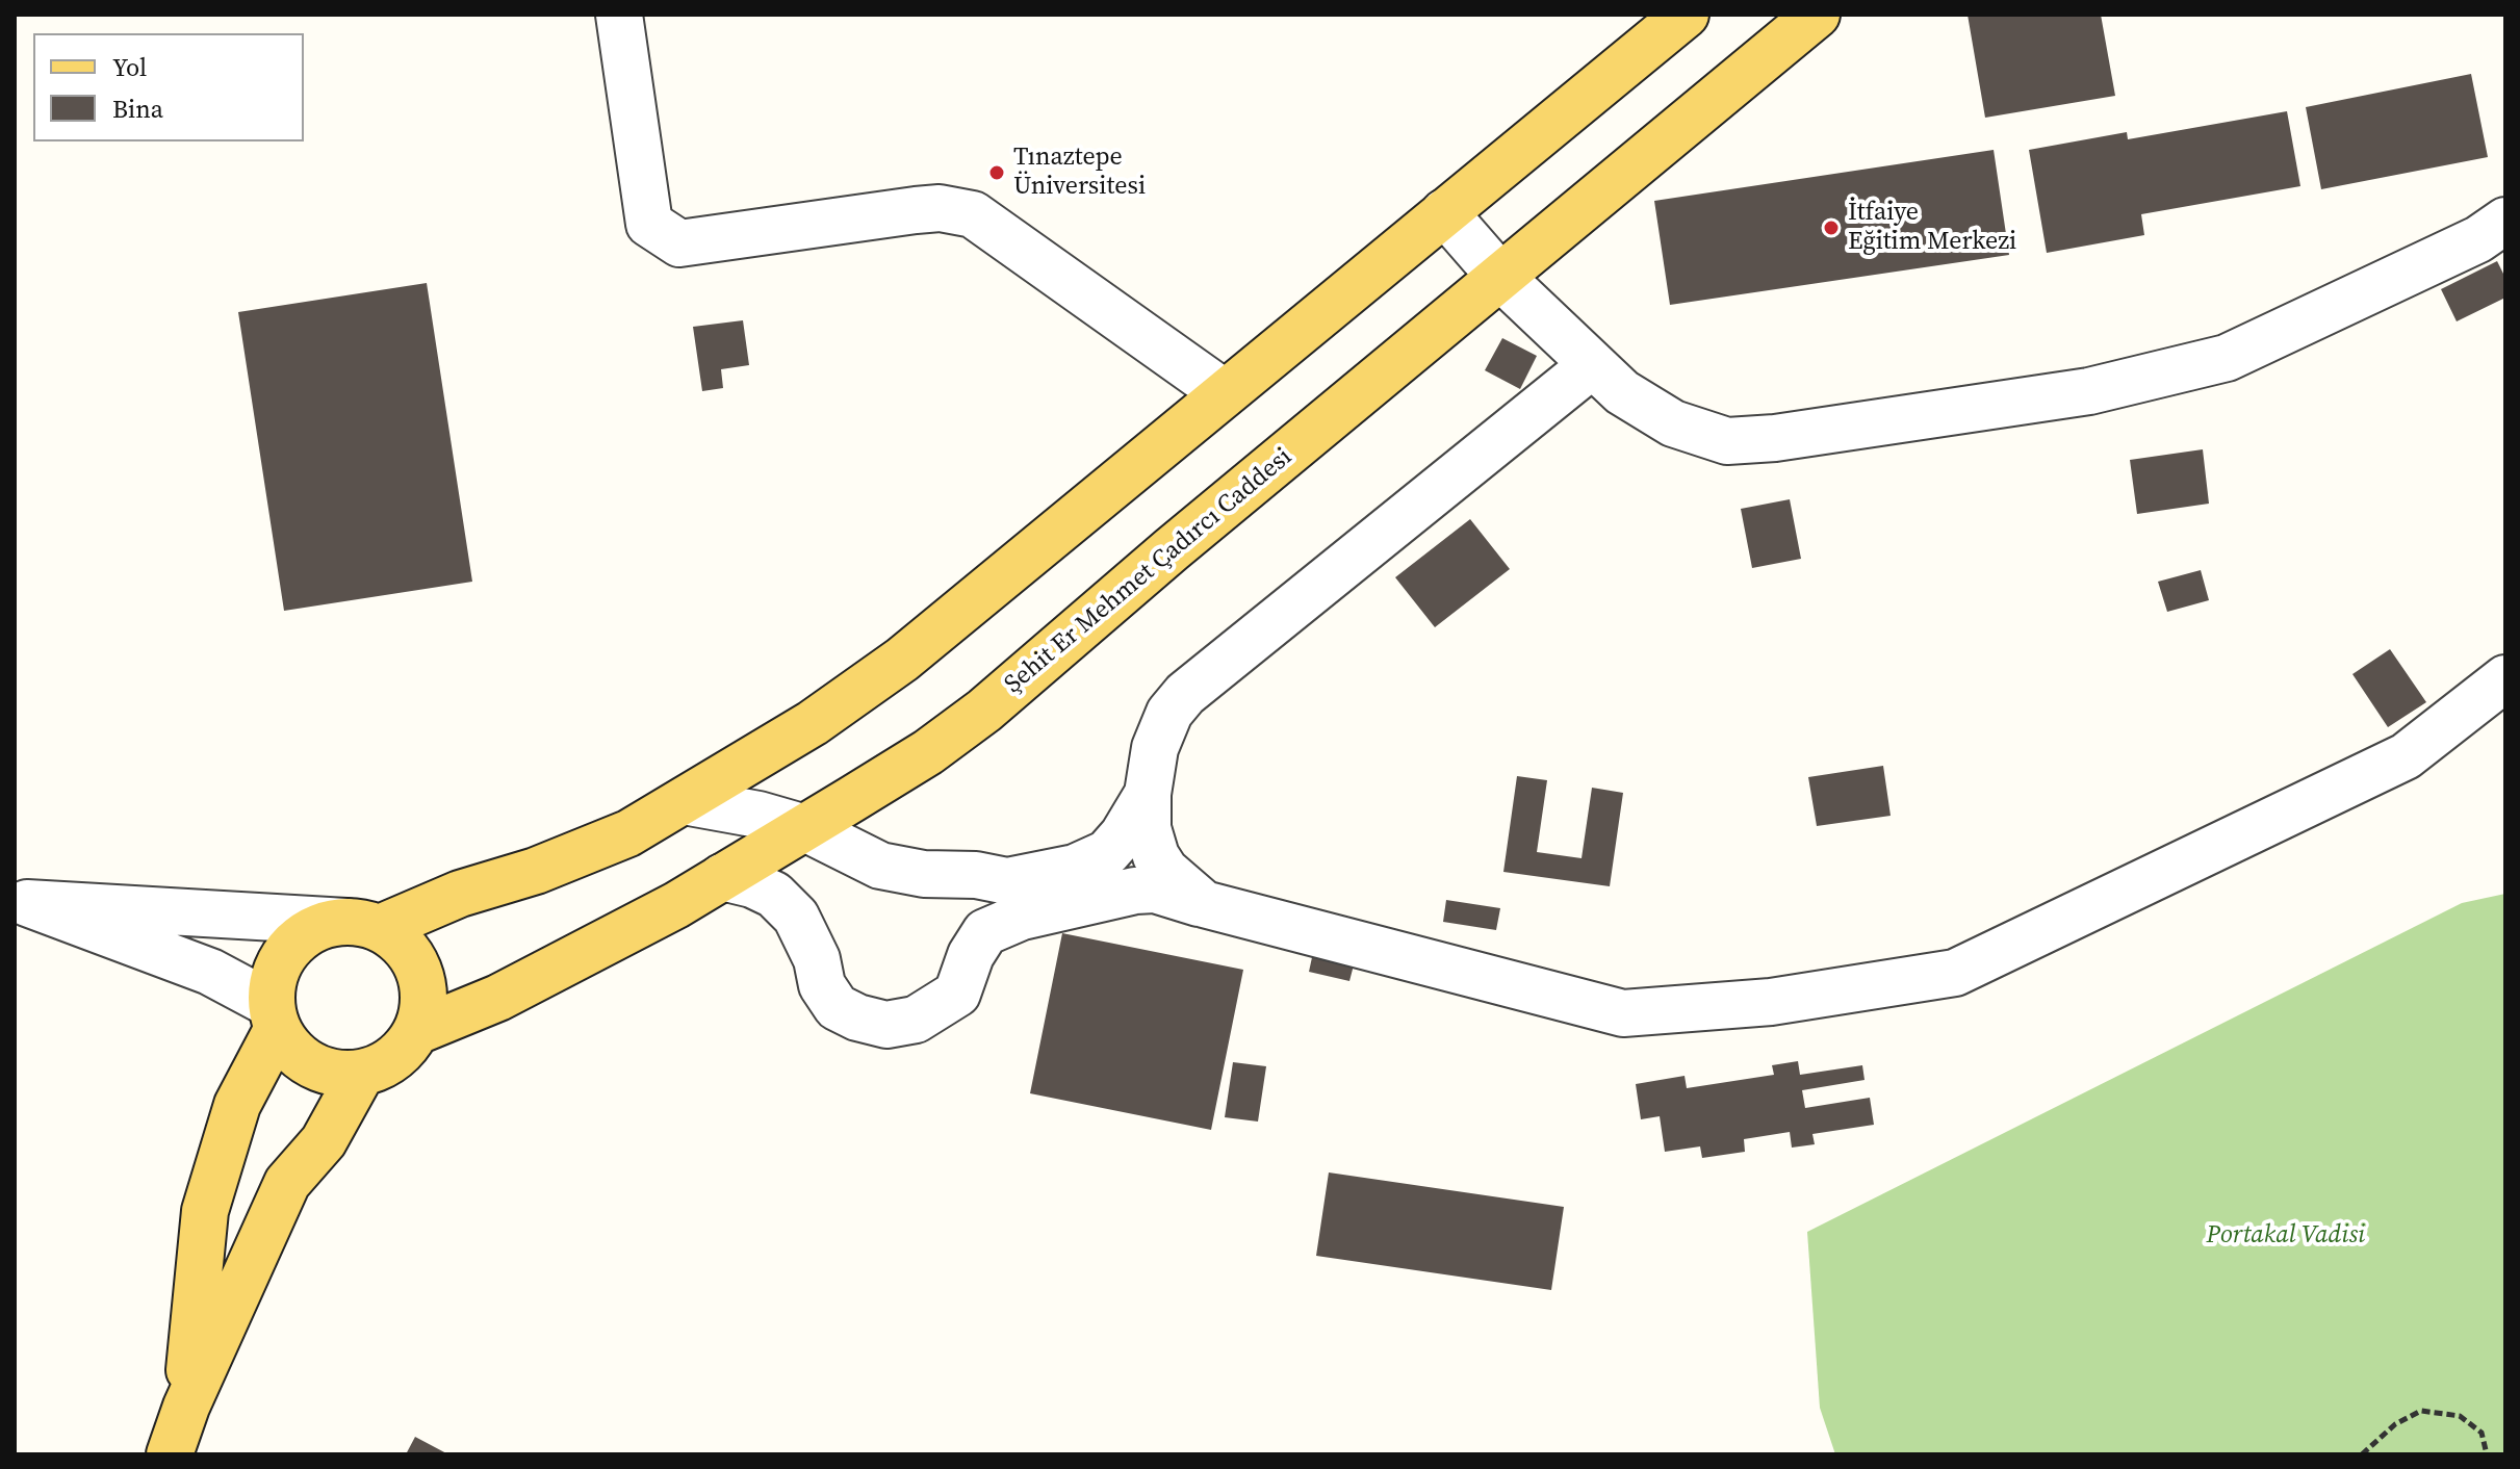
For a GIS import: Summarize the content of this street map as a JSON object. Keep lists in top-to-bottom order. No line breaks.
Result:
{"streets":{"main road":["Şehit Er Mehmet Çadırcı Caddesi"]},"parks":["Portakal Vadisi"],"places":["Tınaztepe Üniversitesi","İtfaiye Eğitim Merkezi"],"legend":["Yol","Bina"]}
